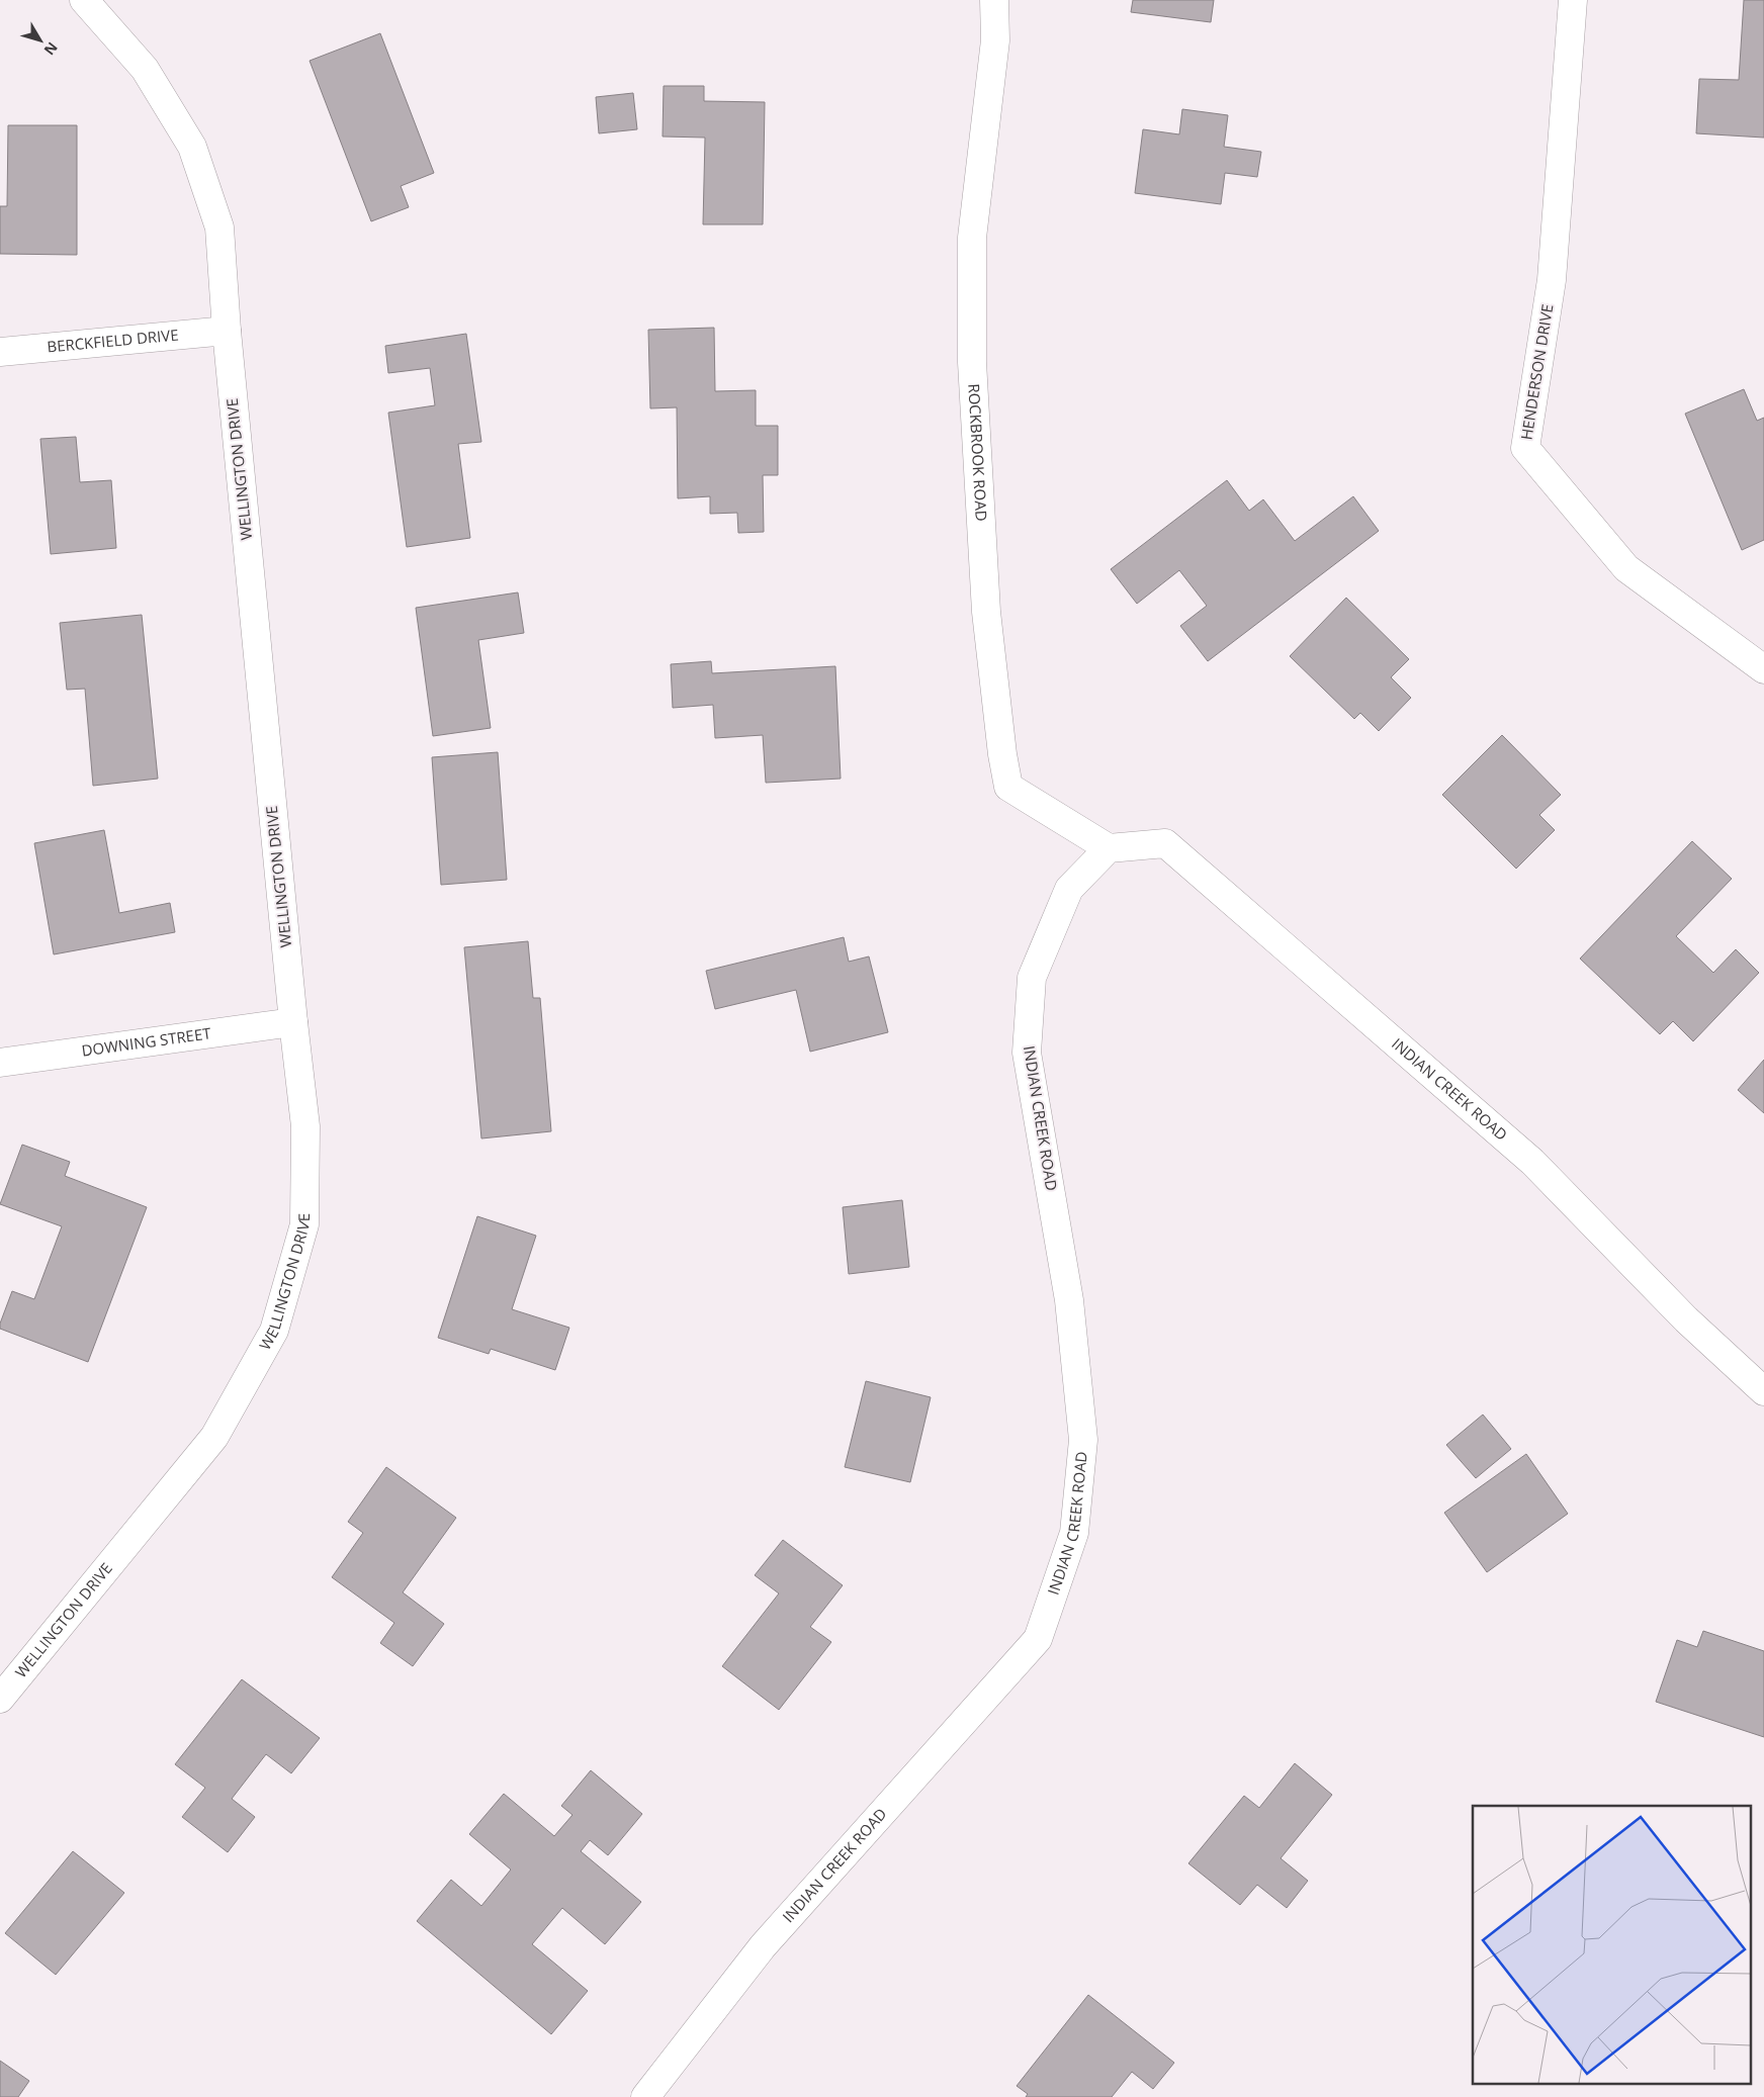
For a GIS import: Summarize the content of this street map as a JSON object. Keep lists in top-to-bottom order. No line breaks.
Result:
{"streets":{"street":["BERCKFIELD DRIVE","HENDERSON DRIVE","ROCKBROOK ROAD","WELLINGTON DRIVE","DOWNING STREET","INDIAN CREEK ROAD"]},"crossings":[["BERCKFIELD DRIVE","WELLINGTON DRIVE"],["ROCKBROOK ROAD","INDIAN CREEK ROAD"],["WELLINGTON DRIVE","DOWNING STREET"]],"north":"bottom right"}
